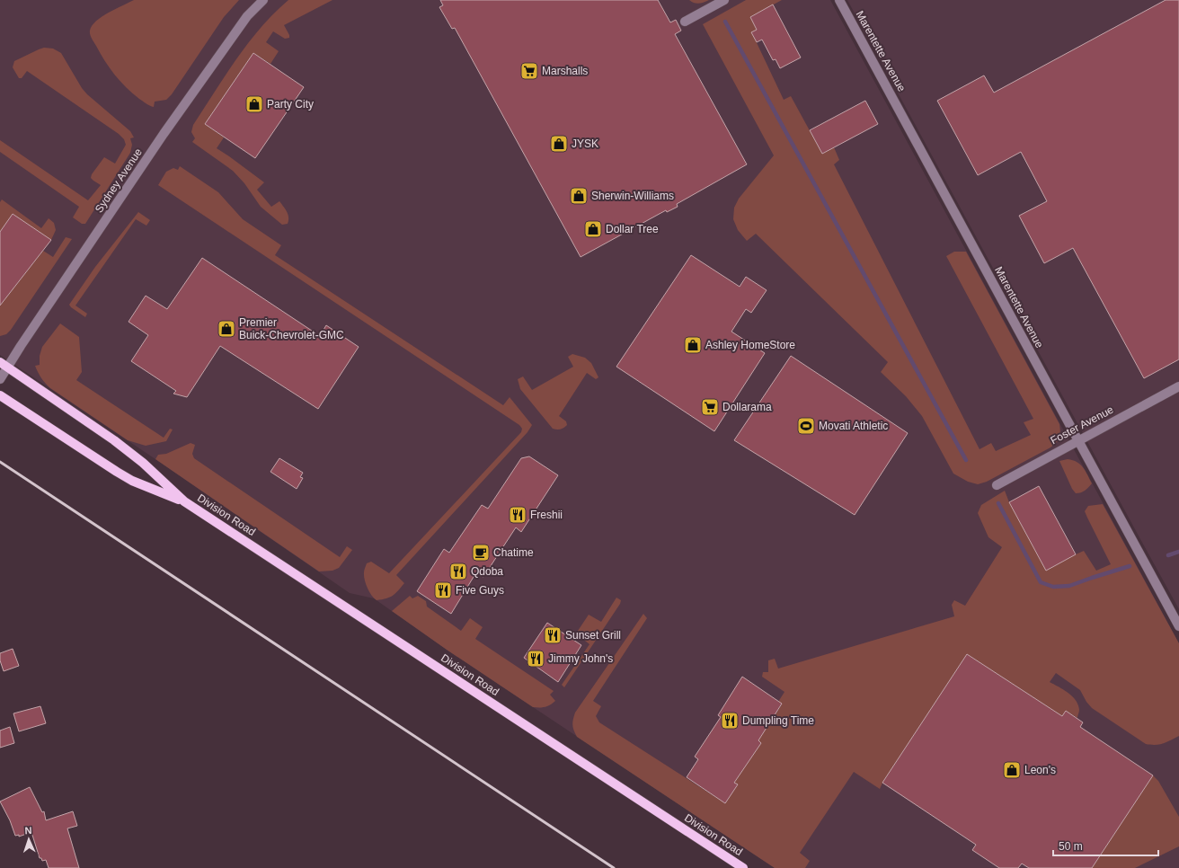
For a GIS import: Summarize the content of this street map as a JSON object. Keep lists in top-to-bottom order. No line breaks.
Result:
{"streets":{"main road":["Division Road"],"street":["Marentette Avenue","Sydney Avenue","Foster Avenue"]},"crossings":[["Marentette Avenue","Foster Avenue"],["Sydney Avenue","Division Road"]],"places":{"supermarket":["Marshalls","Dollarama"],"shop":["Party City","JYSK","Sherwin-Williams","Dollar Tree","Premier Buick-Chevrolet-GMC","Ashley HomeStore","Leon's"],"sports":["Movati Athletic"],"restaurant":["Freshii","Qdoba","Five Guys","Sunset Grill","Jimmy John's","Dumpling Time"],"cafe":["Chatime"]},"scale_bar":"50 m","north":"top"}
